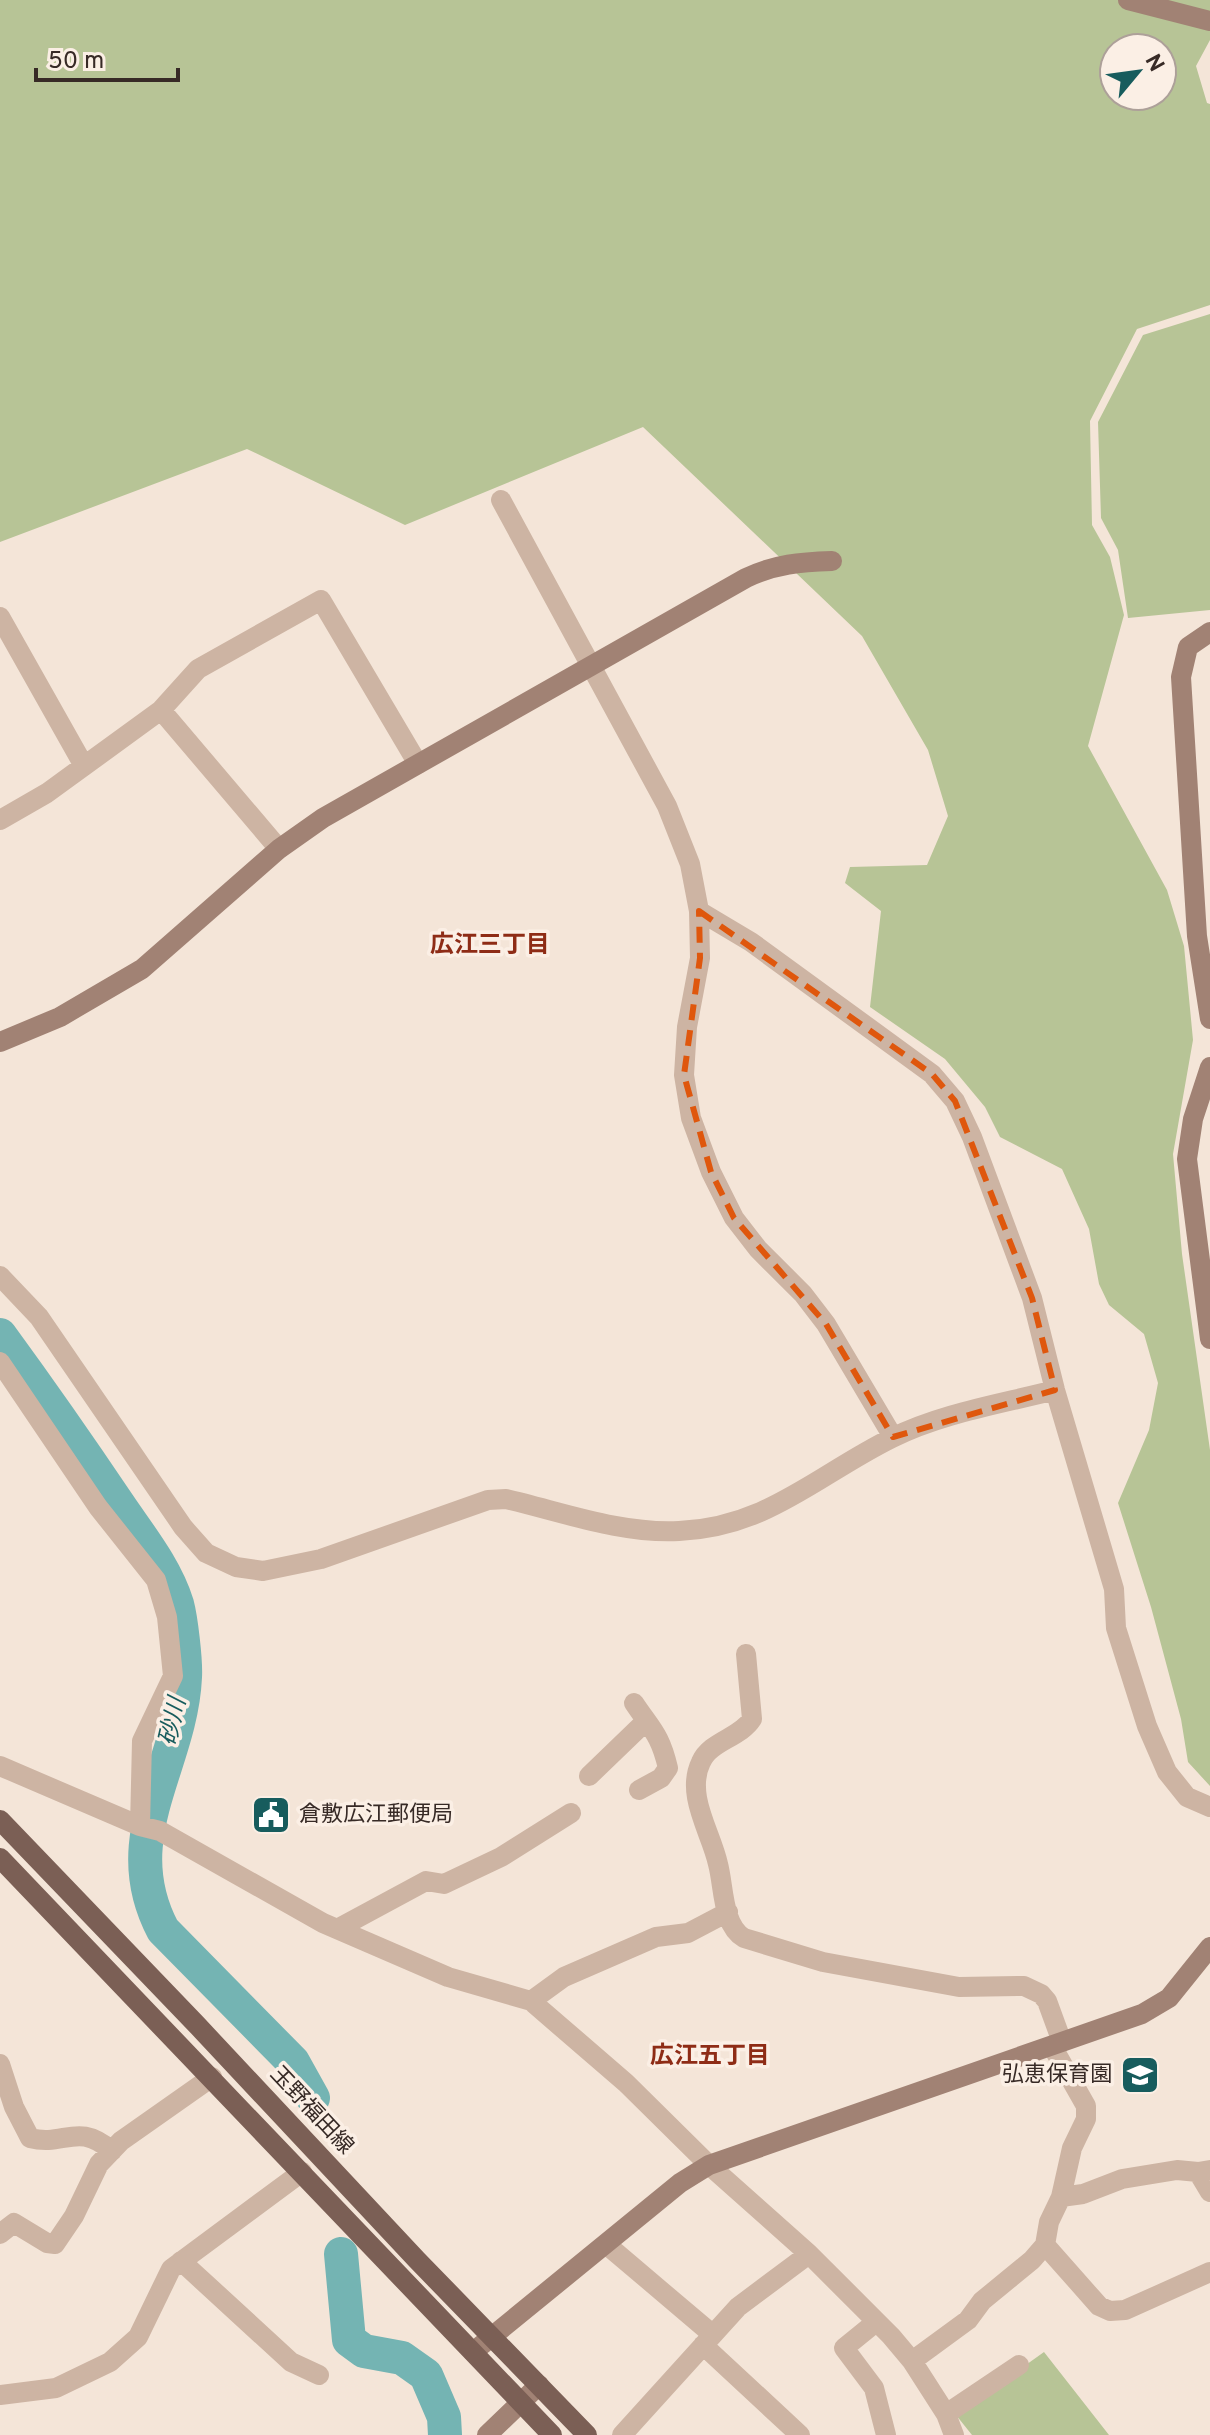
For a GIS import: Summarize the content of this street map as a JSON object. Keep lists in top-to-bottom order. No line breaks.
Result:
{"streets":{"main road":["玉野福田線"]},"districts":["広江三丁目","広江五丁目"],"water":["砂川"],"places":{"public building":["倉敷広江郵便局"],"school or university":["弘恵保育園"]},"scale_bar":"50 m","north":"top right"}
